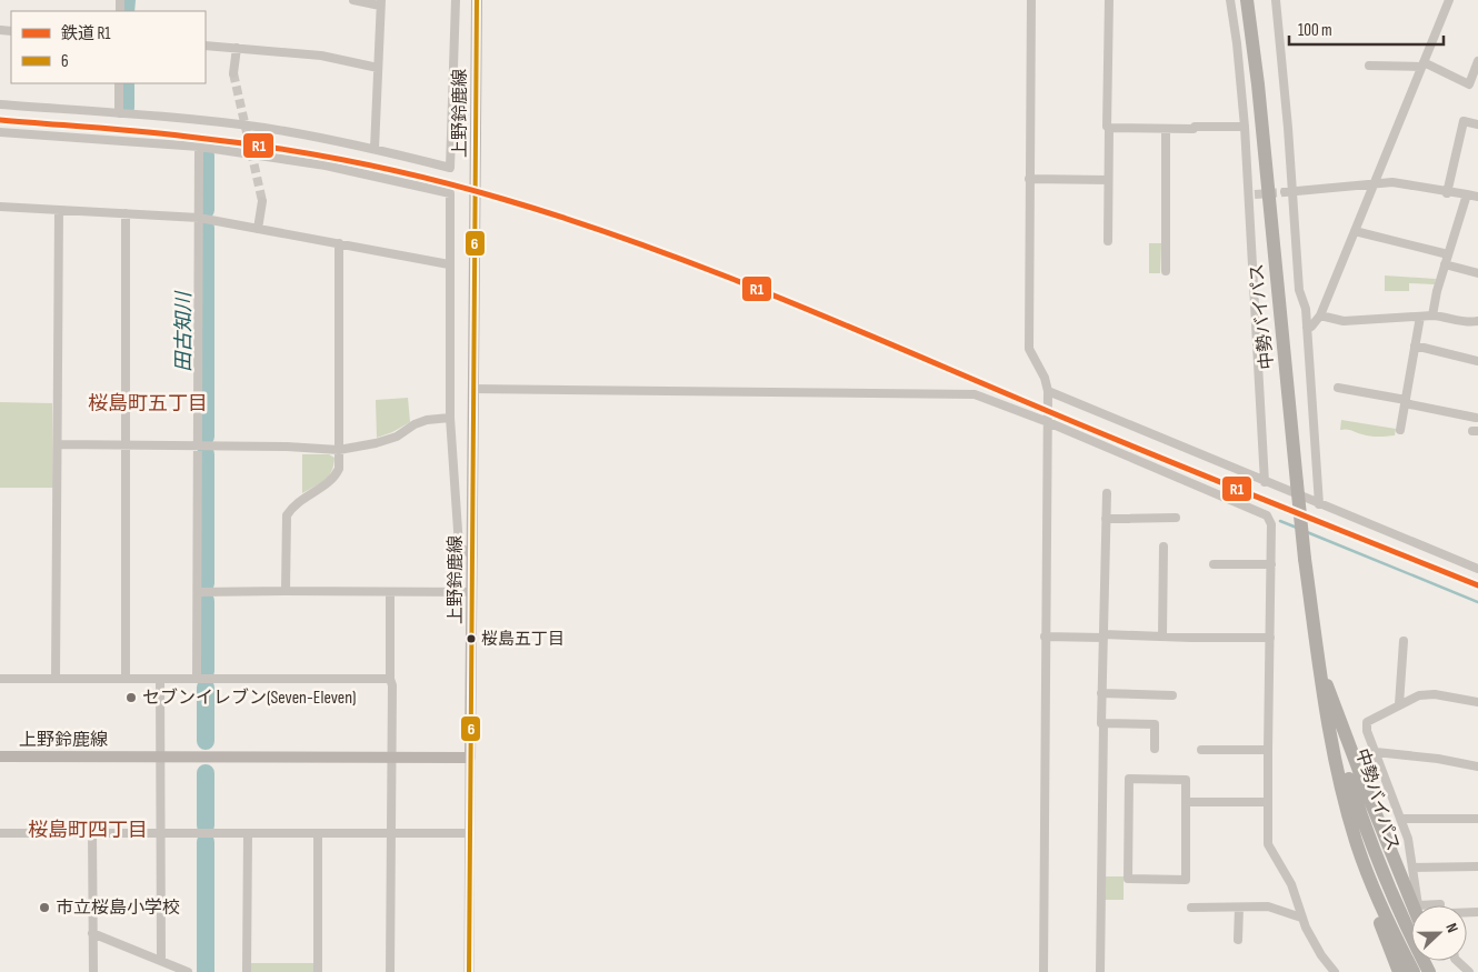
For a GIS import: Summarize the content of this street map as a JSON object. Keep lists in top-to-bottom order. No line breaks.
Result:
{"streets":{"highway":["中勢バイパス"],"main road":["上野鈴鹿線"]},"districts":["桜島町五丁目","桜島町四丁目"],"water":["田古知川"],"places":["桜島五丁目","セブンイレブン(Seven-Eleven)","市立桜島小学校"],"lines":["transit line 6","rail line R1"],"legend":["鉄道 R1","6"],"scale_bar":"100 m","north":"right"}
